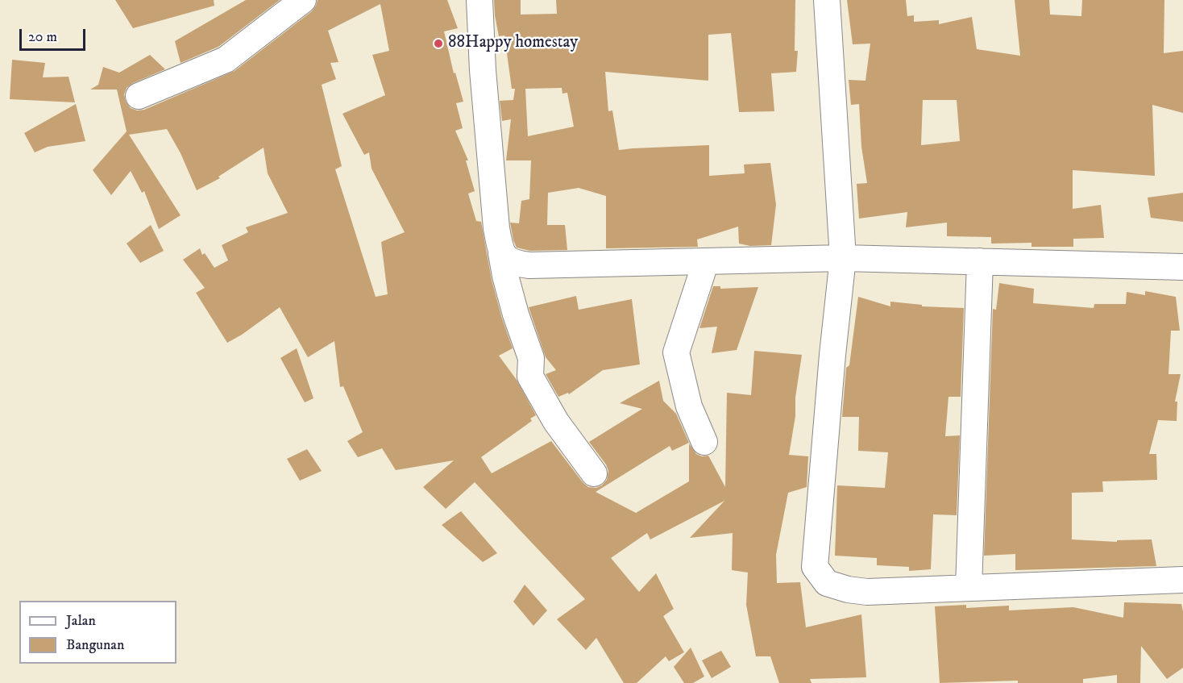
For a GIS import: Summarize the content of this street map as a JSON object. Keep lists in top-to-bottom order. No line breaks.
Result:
{"places":["88Happy homestay"],"legend":["Jalan","Bangunan"],"scale_bar":"20 m"}
